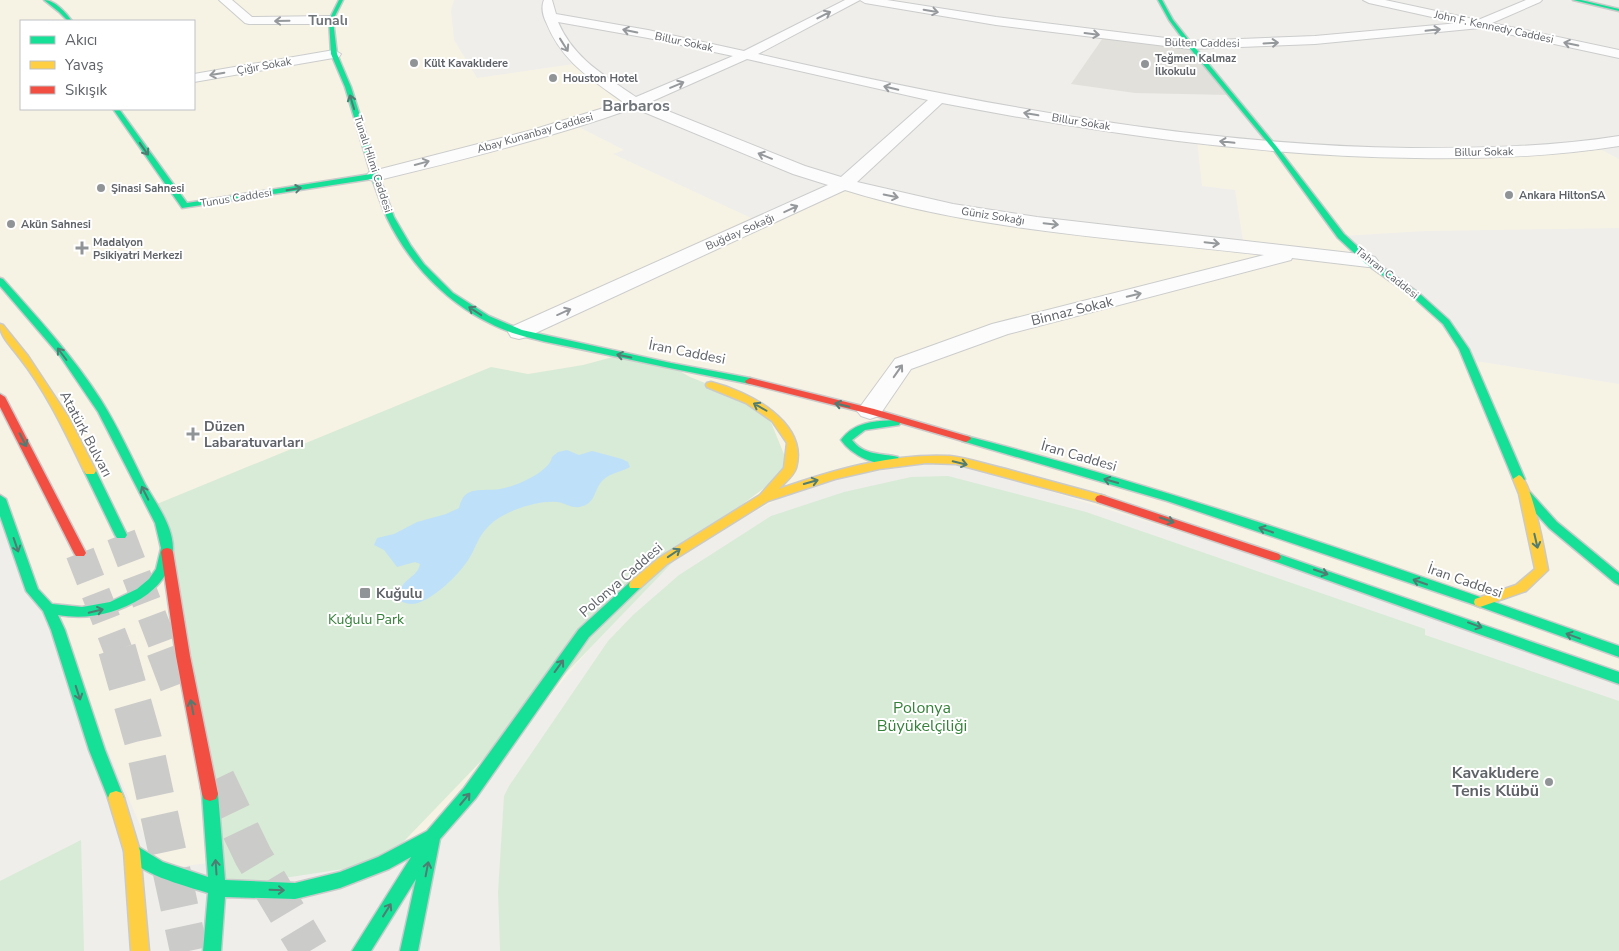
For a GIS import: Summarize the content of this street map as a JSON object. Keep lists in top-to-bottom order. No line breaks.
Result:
{"streets":{"main road":["Tunalı Hilmi Caddesi","Tunus Caddesi","Tahran Caddesi","İran Caddesi","Atatürk Bulvarı","Polonya Caddesi"],"street":["John F. Kennedy Caddesi","Billur Sokak","Bülten Caddesi","Çığır Sokak","Abay Kunanbay Caddesi","Güniz Sokağı","Buğday Sokağı","Binnaz Sokak"]},"crossings":[["John F. Kennedy Caddesi","Bülten Caddesi"],["Billur Sokak","Abay Kunanbay Caddesi"],["Billur Sokak","Güniz Sokağı"],["Billur Sokak","Buğday Sokağı"],["Billur Sokak","Tahran Caddesi"],["Bülten Caddesi","Tahran Caddesi"],["Çığır Sokak","Tunalı Hilmi Caddesi"],["Abay Kunanbay Caddesi","Tunalı Hilmi Caddesi"],["Abay Kunanbay Caddesi","Tunus Caddesi"],["Abay Kunanbay Caddesi","Güniz Sokağı"],["Tunalı Hilmi Caddesi","Tunus Caddesi"],["Tunalı Hilmi Caddesi","Buğday Sokağı"],["Tunalı Hilmi Caddesi","İran Caddesi"],["Güniz Sokağı","Buğday Sokağı"],["Güniz Sokağı","Tahran Caddesi"],["Güniz Sokağı","Binnaz Sokak"],["Buğday Sokağı","İran Caddesi"],["Tahran Caddesi","İran Caddesi"],["Binnaz Sokak","İran Caddesi"],["İran Caddesi","Polonya Caddesi"]],"one_way":["John F. Kennedy Caddesi","Billur Sokak","Bülten Caddesi","Çığır Sokak","Abay Kunanbay Caddesi","Tunalı Hilmi Caddesi","Tunus Caddesi","Buğday Sokağı","Binnaz Sokak"],"districts":["Tunalı","Barbaros"],"parks":["Kuğulu Park","Polonya Büyükelçiliği"],"places":{"other":["Kült Kavaklıdere","Teğmen Kalmaz İlkokulu","Houston Hotel","Şinasi Sahnesi","Ankara HiltonSA","Akün Sahnesi","Kavaklıdere Tenis Klübü"],"health":["Madalyon Psikiyatri Merkezi","Düzen Labaratuvarları"],"transit":["Kuğulu"]},"legend":["Akıcı","Yavaş","Sıkışık"]}
